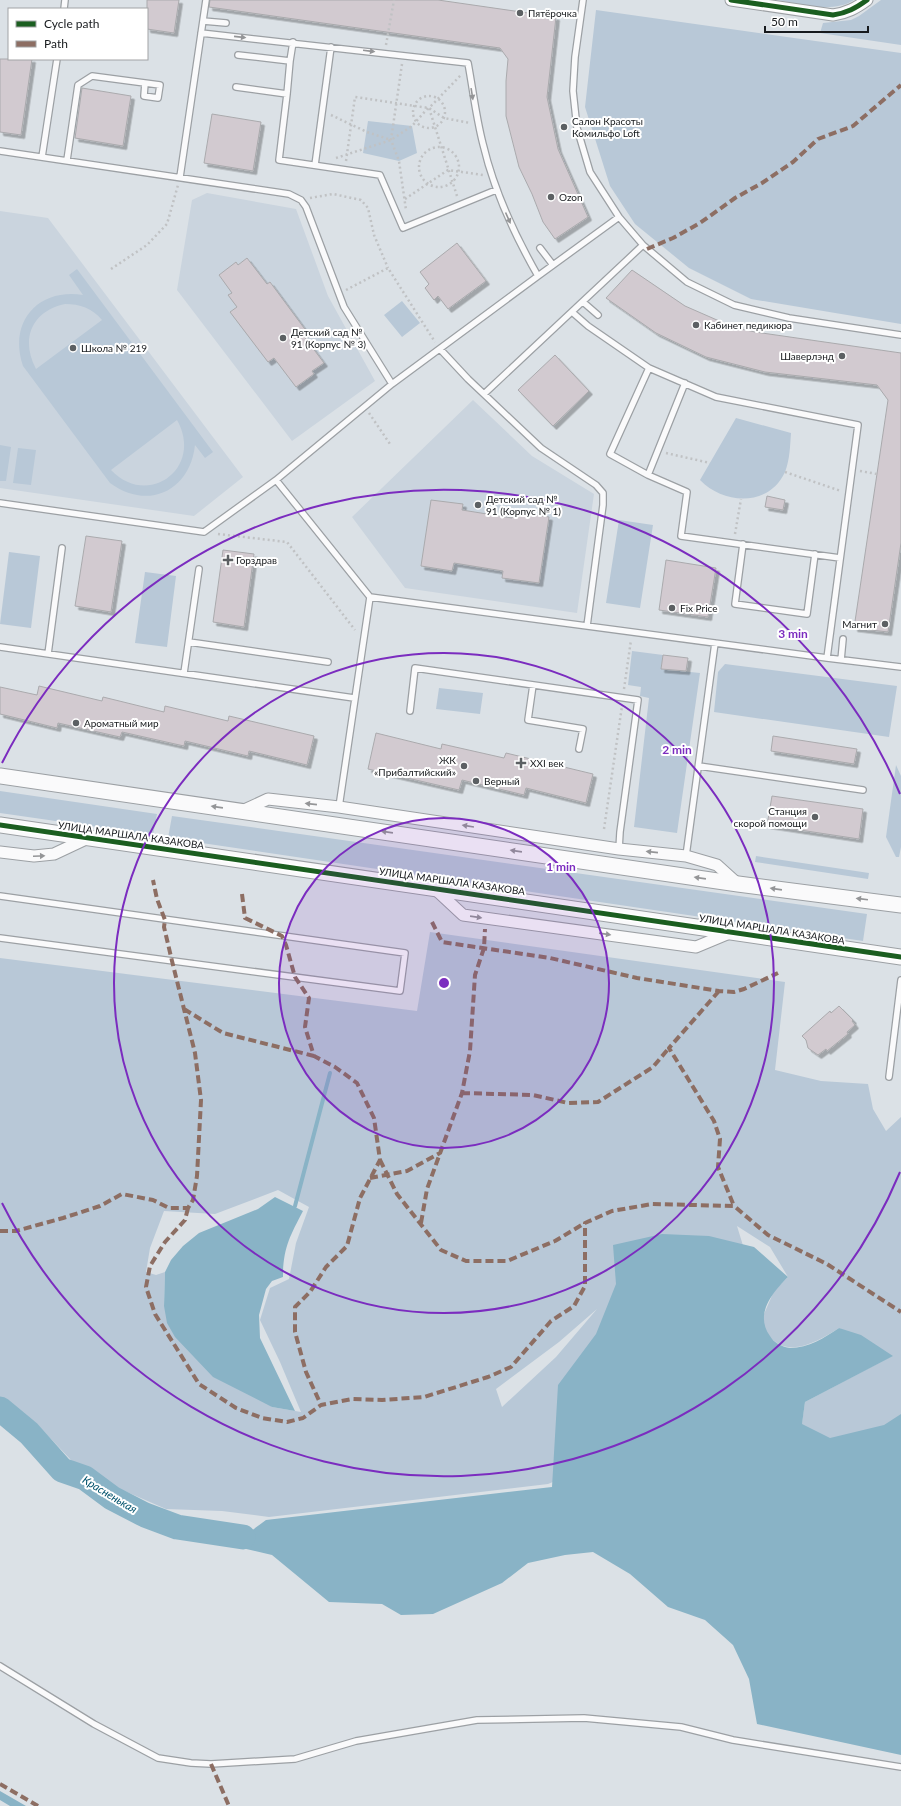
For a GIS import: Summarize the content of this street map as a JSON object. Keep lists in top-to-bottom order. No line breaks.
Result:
{"streets":{"street":["УЛИЦА МАРШАЛА КАЗАКОВА"]},"water":["Красненькая"],"places":{"other":["Пятёрочка","Салон Красоты Комильфо Loft","Ozon","Кабинет педикюра","Детский сад № 91 (Корпус № 3)","Школа № 219","Шаверлэнд","Детский сад № 91 (Корпус № 1)","Fix Price","Магнит","Ароматный мир","ЖК «Прибалтийский»","Верный","Станция скорой помощи"],"health":["Горздрав","XXI век"]},"legend":["Cycle path","Path"],"scale_bar":"50 m","rings":["3 min","2 min","1 min"]}
